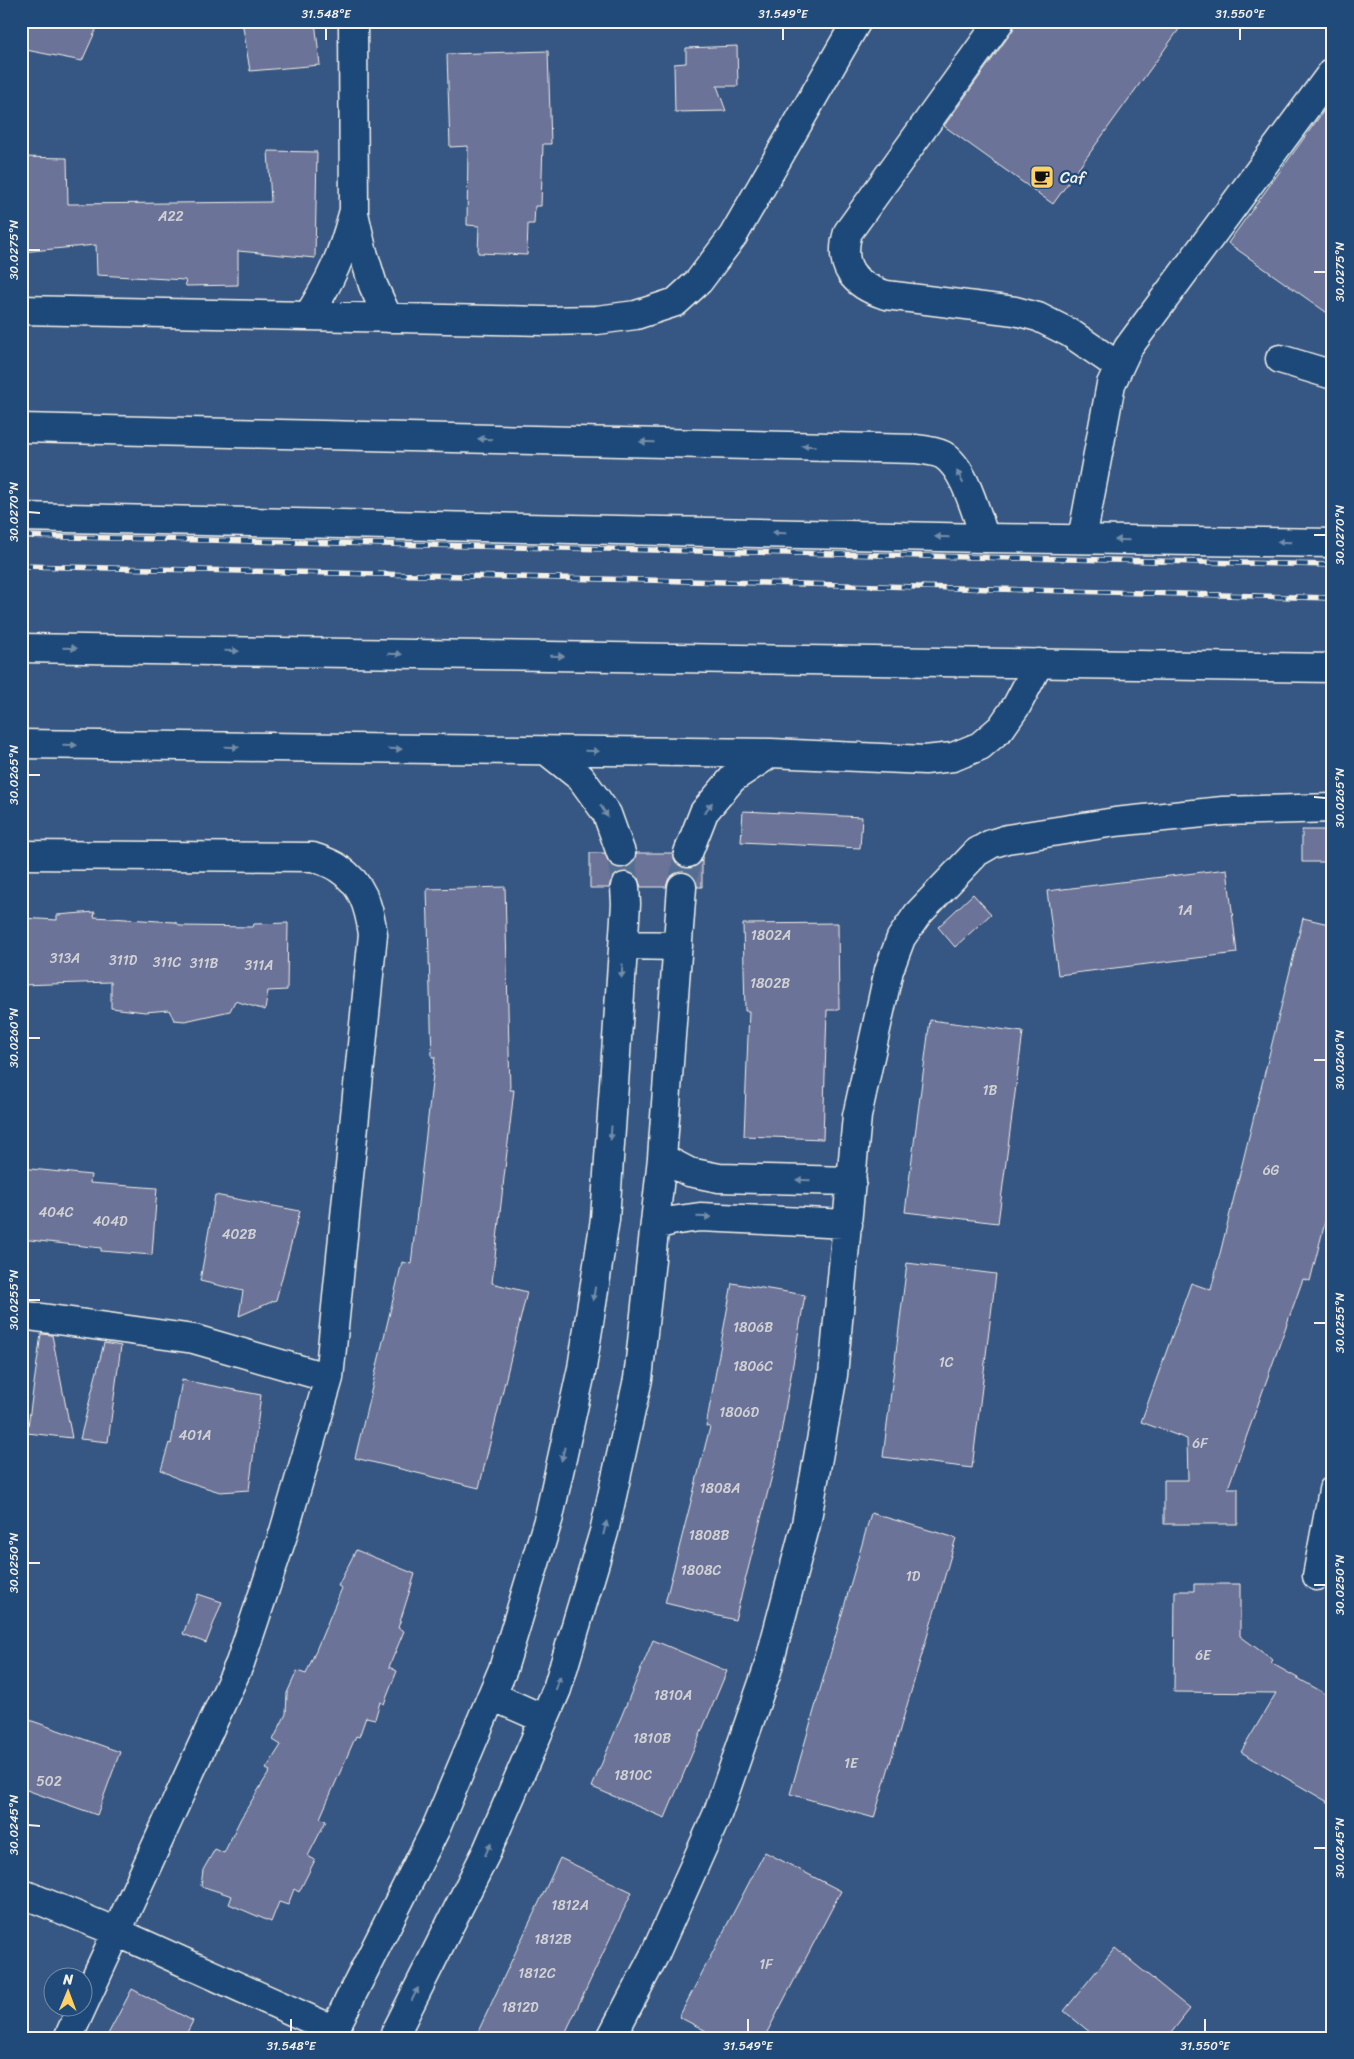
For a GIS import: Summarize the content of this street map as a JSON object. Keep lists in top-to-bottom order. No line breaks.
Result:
{"places":{"cafe":["Caf"]},"house_numbers":["A22","1A","1802A","313A","311D","311C","311B","311A","1802B","1B","6G","404C","404D","402B","1806B","1C","1806C","1806D","401A","6F","1808A","1808B","1808C","1D","6E","1810A","1810B","1E","1810C","502","1812A","1812B","1F","1812C","1812D"],"north":"top","coordinates":["31.548°E","31.549°E","31.550°E","30.0275°N","30.0270°N","30.0265°N","30.0260°N","30.0255°N","30.0250°N","30.0245°N"]}
